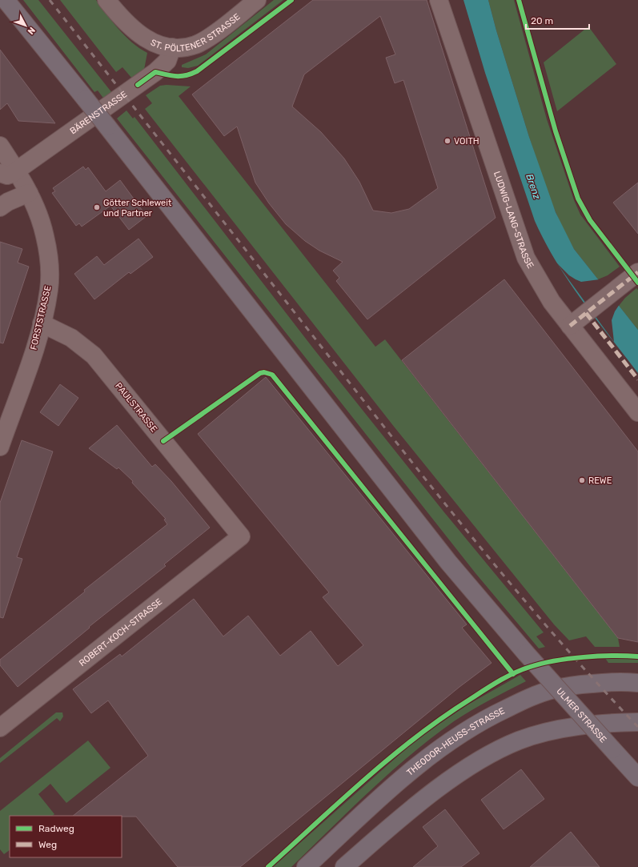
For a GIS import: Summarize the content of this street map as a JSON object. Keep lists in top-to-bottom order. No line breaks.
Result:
{"streets":{"main road":["ULMER STRASSE","THEODOR-HEUSS-STRASSE"],"street":["ST. PÖLTENER STRASSE","BÄRENSTRASSE","LUDWIG-LANG-STRASSE","FORSTSTRASSE","PAULSTRASSE","ROBERT-KOCH-STRASSE"]},"crossings":[["ST. PÖLTENER STRASSE","BÄRENSTRASSE"],["BÄRENSTRASSE","FORSTSTRASSE"],["FORSTSTRASSE","PAULSTRASSE"],["PAULSTRASSE","ROBERT-KOCH-STRASSE"]],"water":["Brenz"],"places":["VOITH","Götter Schleweit und Partner","REWE"],"legend":["Radweg","Weg"],"scale_bar":"20 m","north":"bottom right"}
